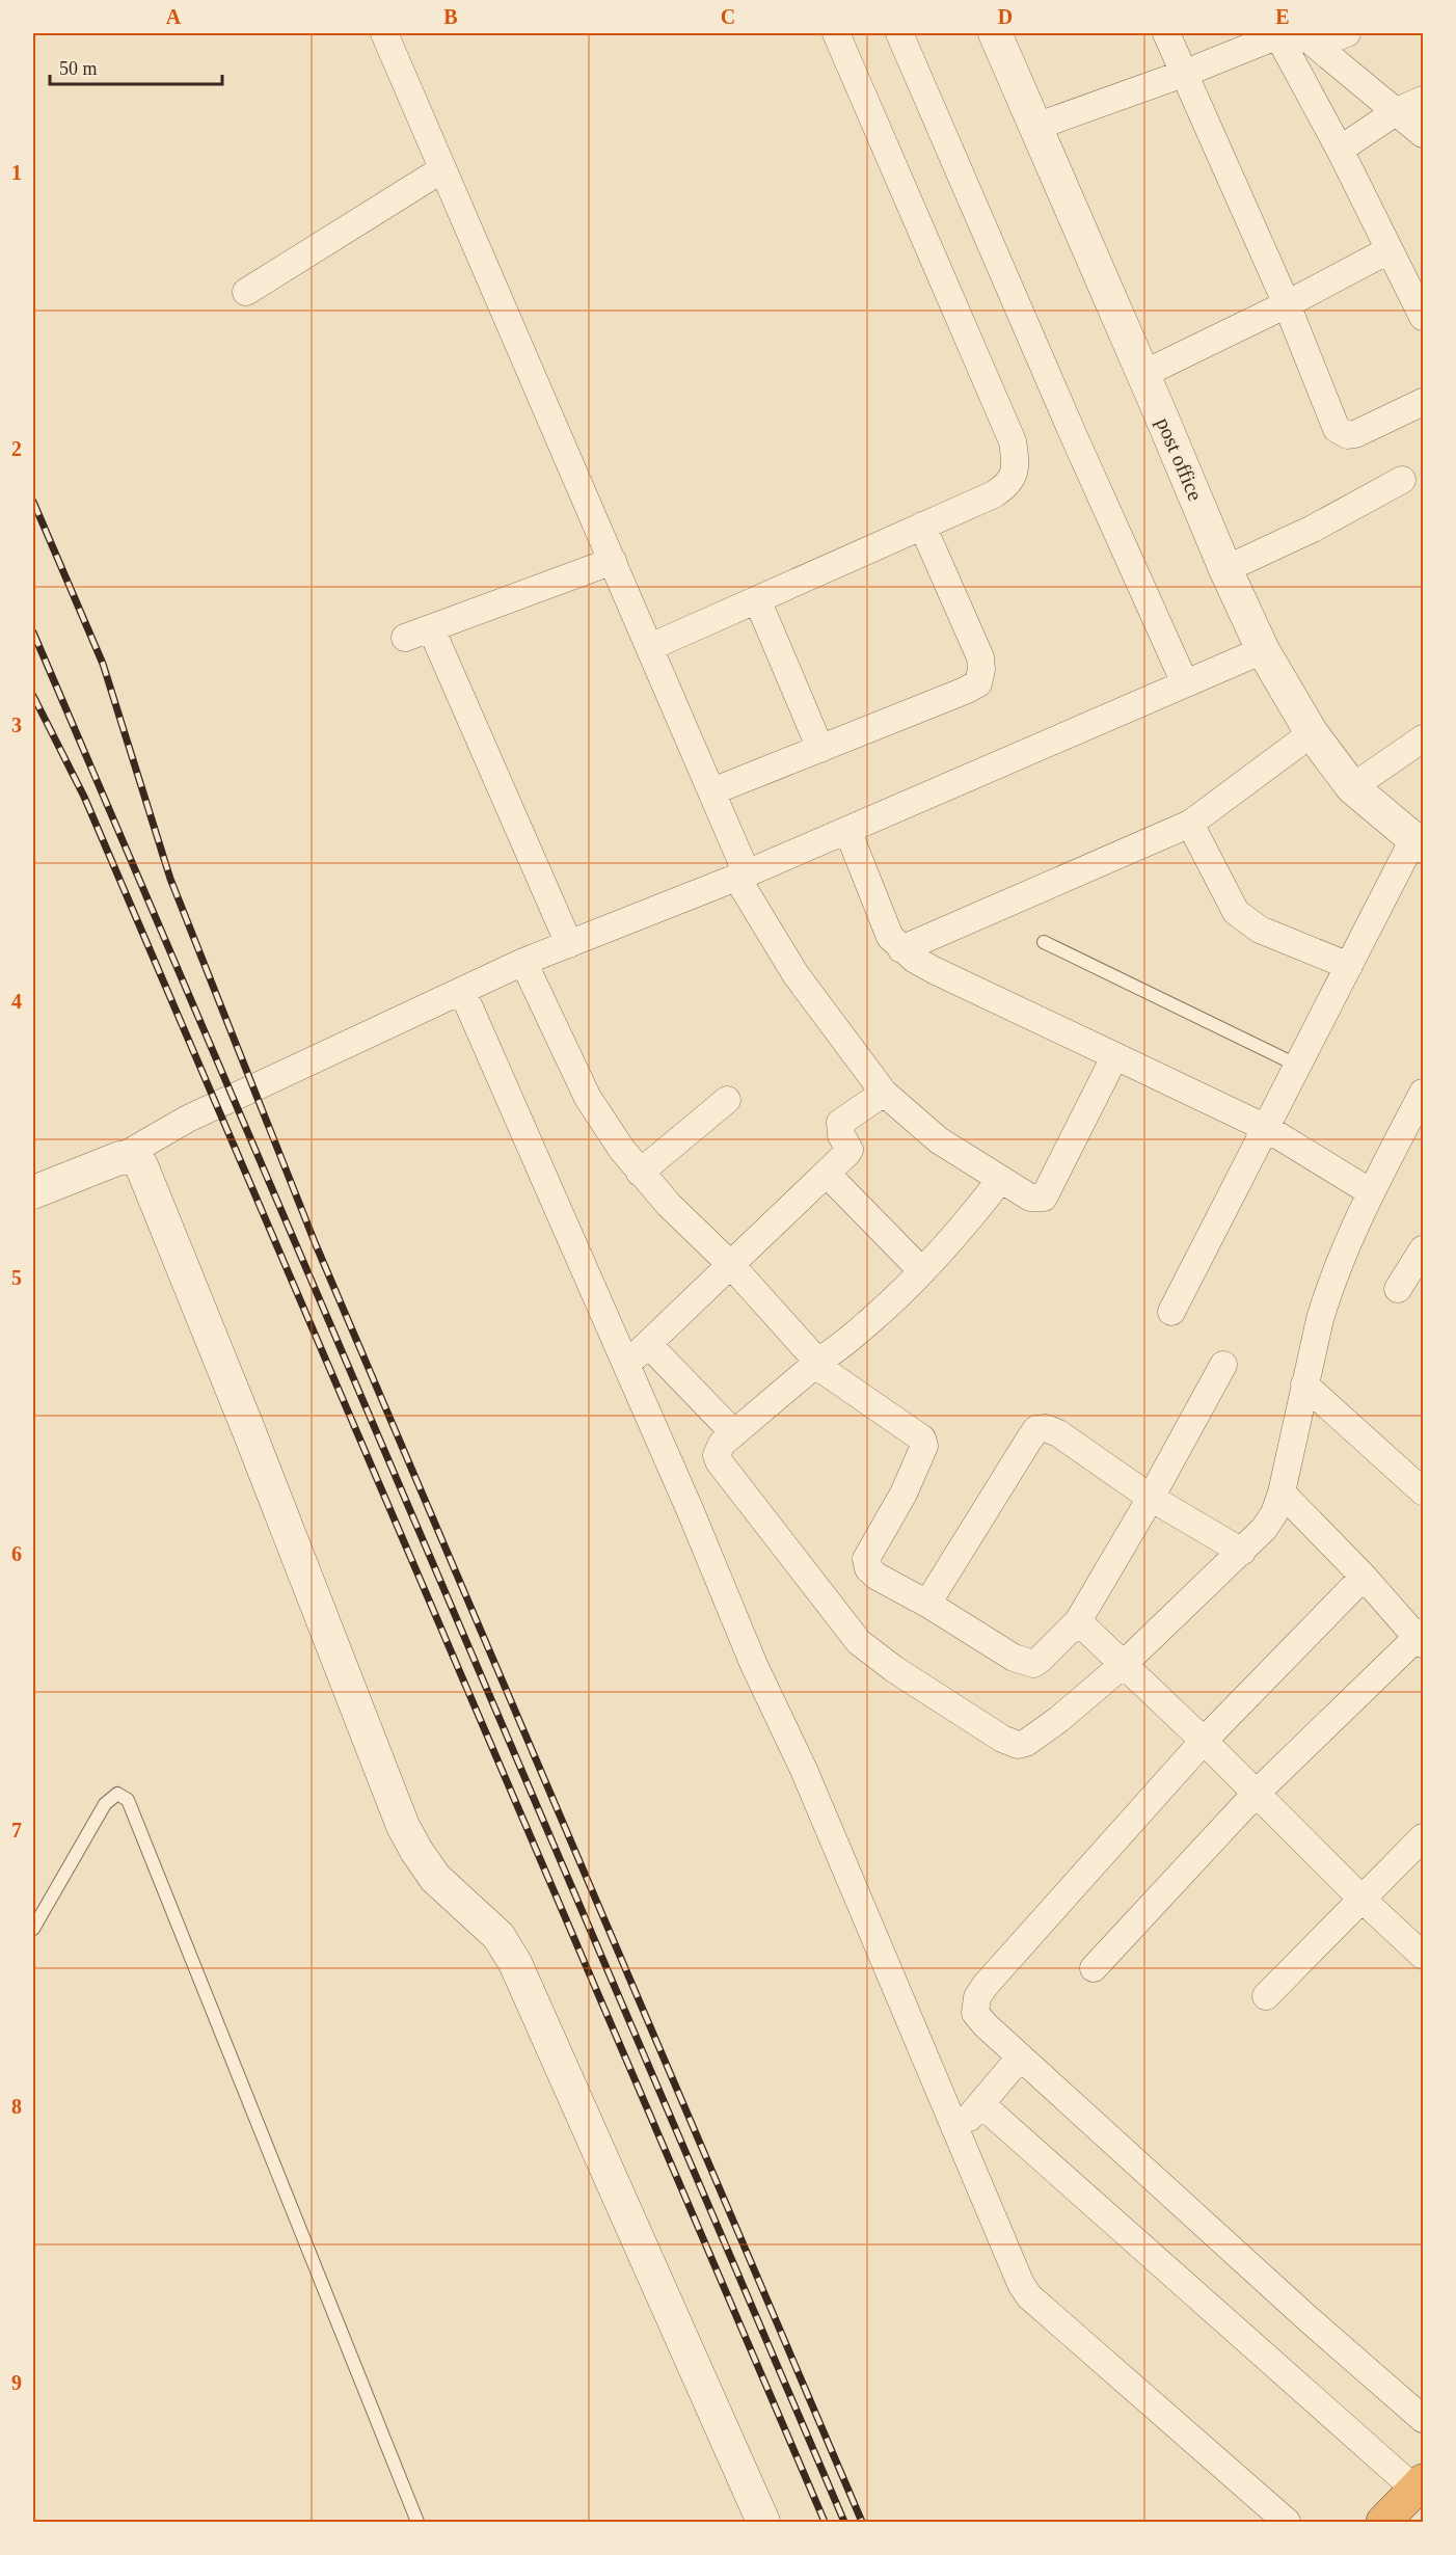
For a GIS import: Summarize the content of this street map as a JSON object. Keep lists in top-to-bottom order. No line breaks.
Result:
{"streets":{"street":["post office"]},"scale_bar":"50 m","grid":{"columns":["A","B","C","D","E"],"rows":["1","2","3","4","5","6","7","8","9"]}}
